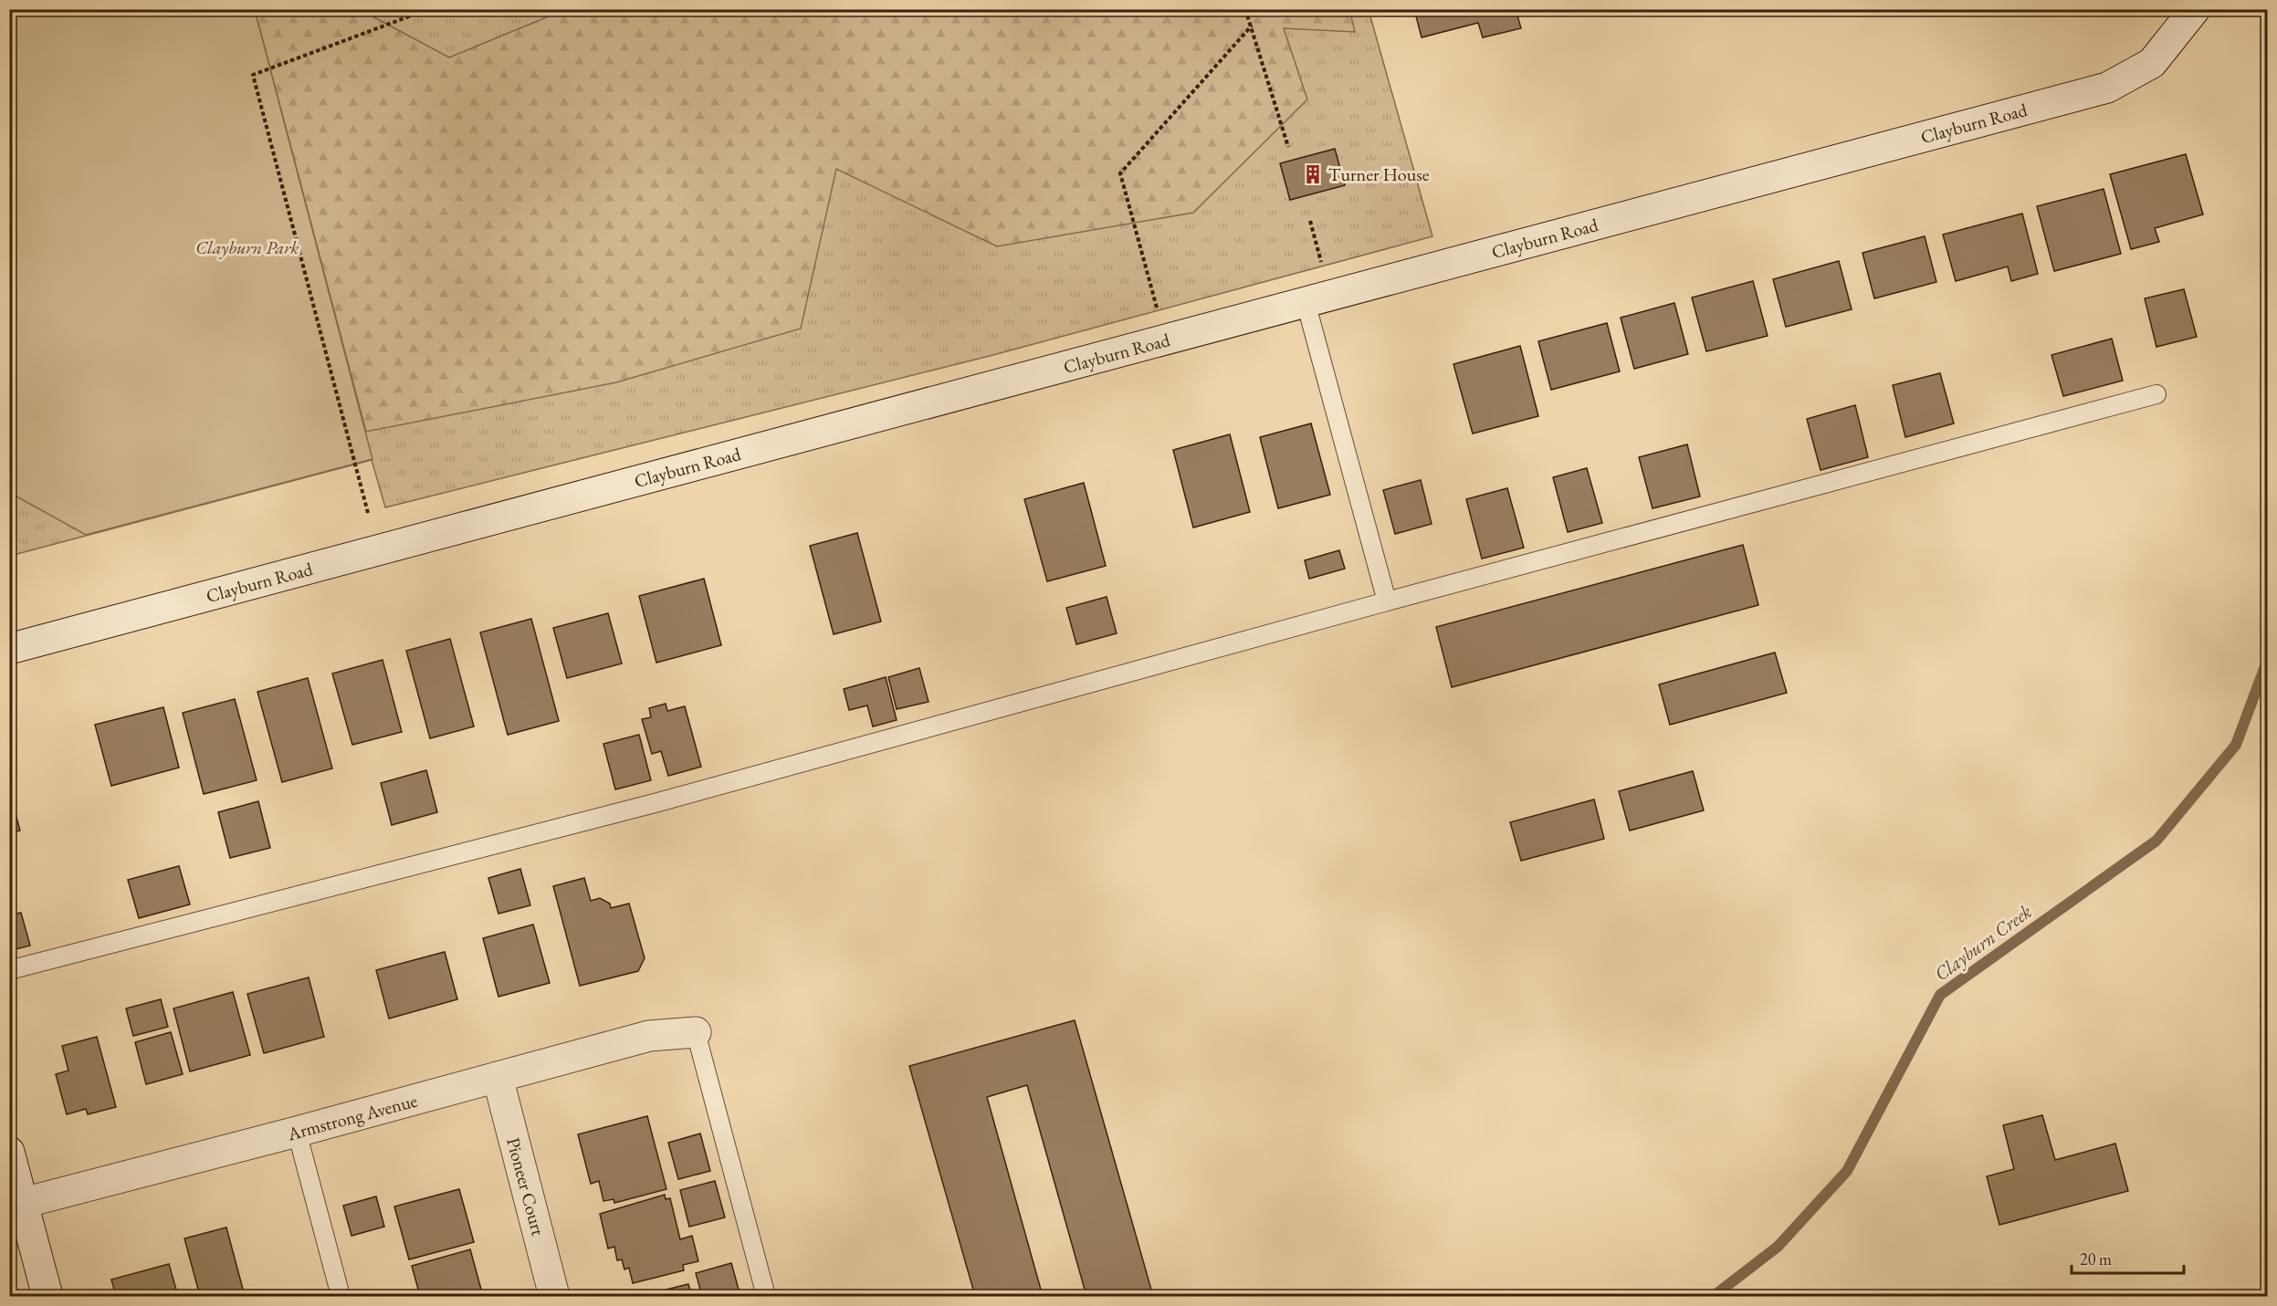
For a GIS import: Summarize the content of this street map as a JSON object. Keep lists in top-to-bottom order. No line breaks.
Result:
{"streets":{"street":["Clayburn Road","Armstrong Avenue","Pioneer Court"]},"crossings":[["Armstrong Avenue","Pioneer Court"]],"water":["Clayburn Creek"],"parks":["Clayburn Park"],"places":{"building":["Turner House"]},"scale_bar":"20 m"}
